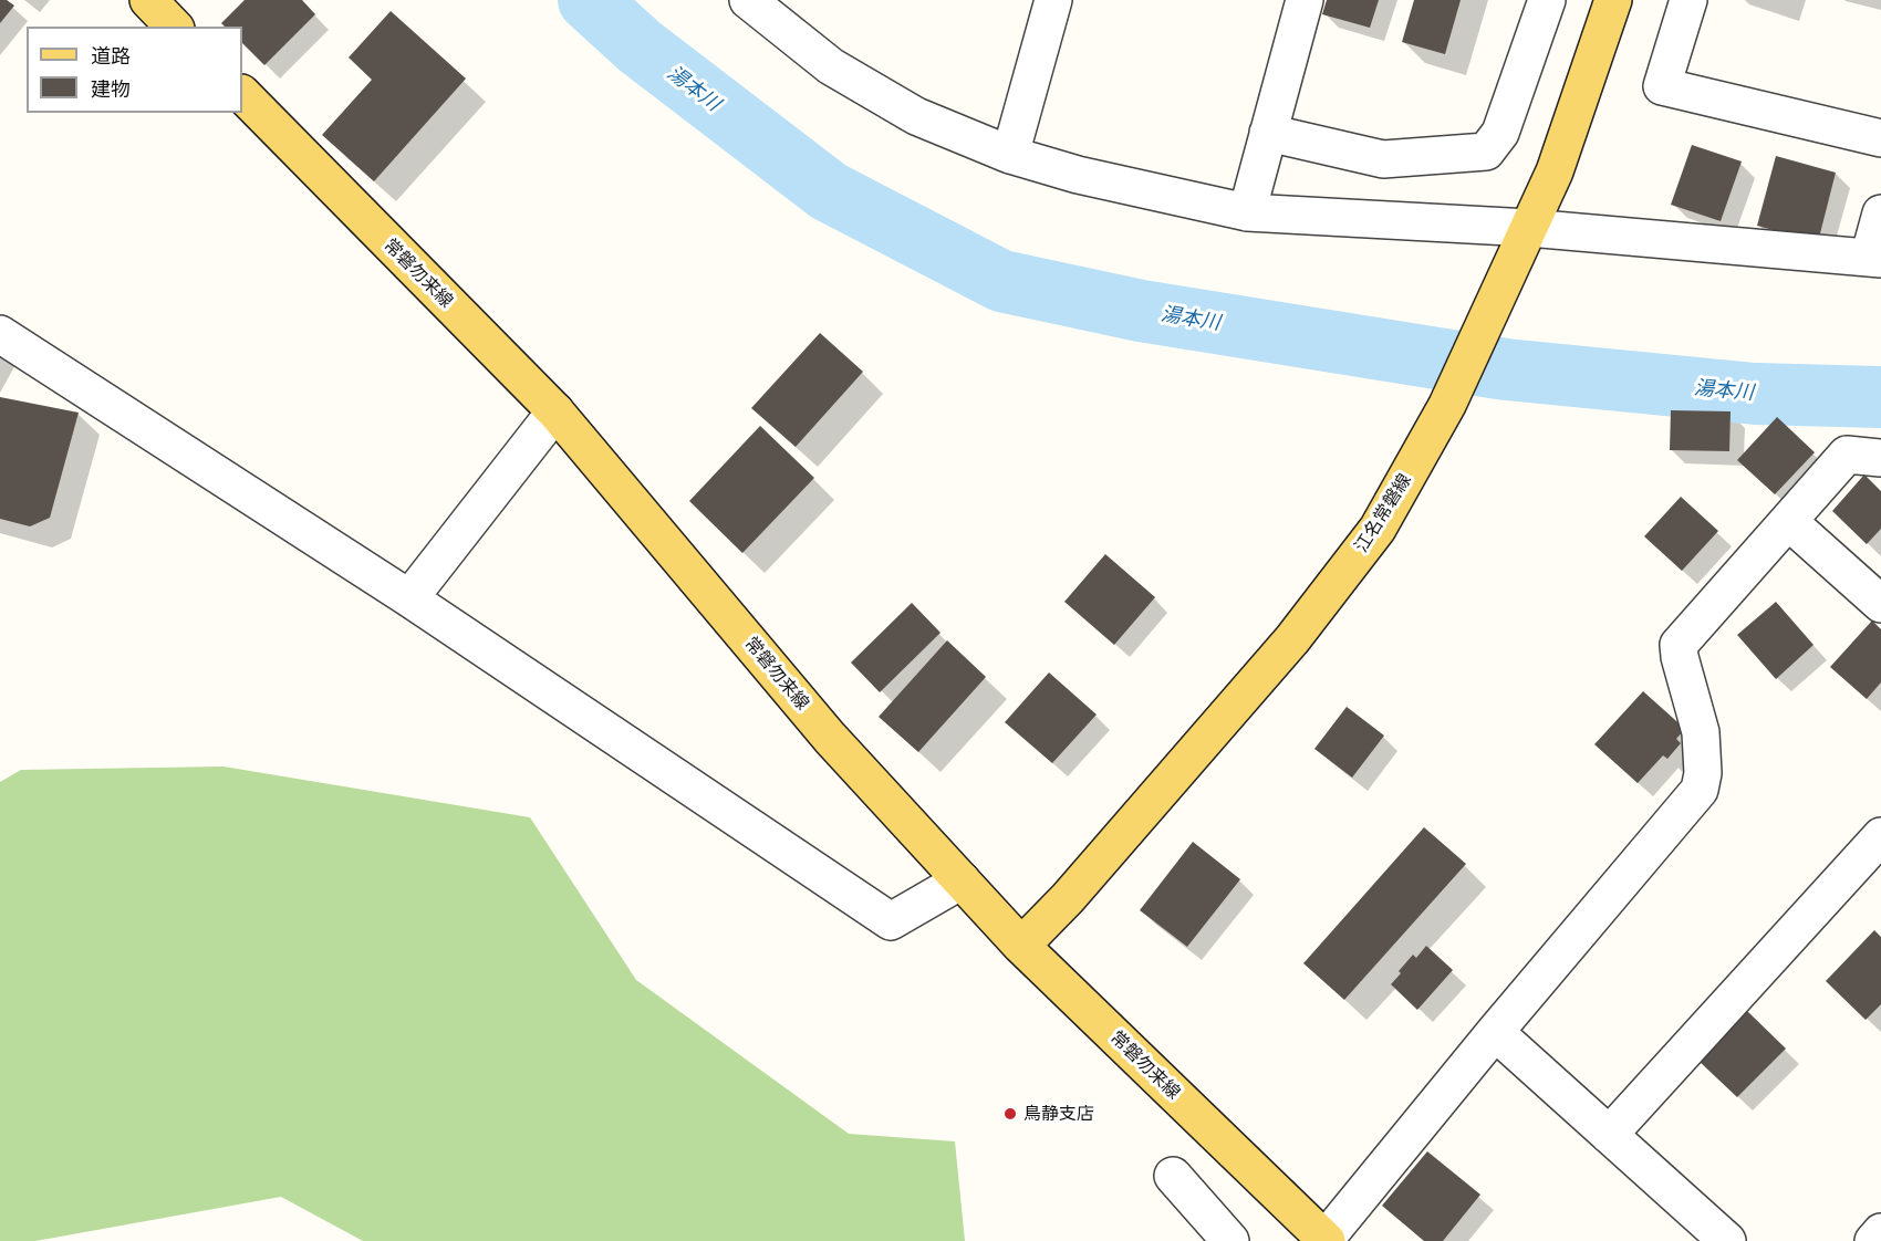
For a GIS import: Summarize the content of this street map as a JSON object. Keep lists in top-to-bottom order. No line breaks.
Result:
{"streets":{"main road":["常磐勿来線","江名常磐線"]},"crossings":[["常磐勿来線","江名常磐線"]],"water":["湯本川"],"places":["鳥静支店"],"legend":["道路","建物"]}
